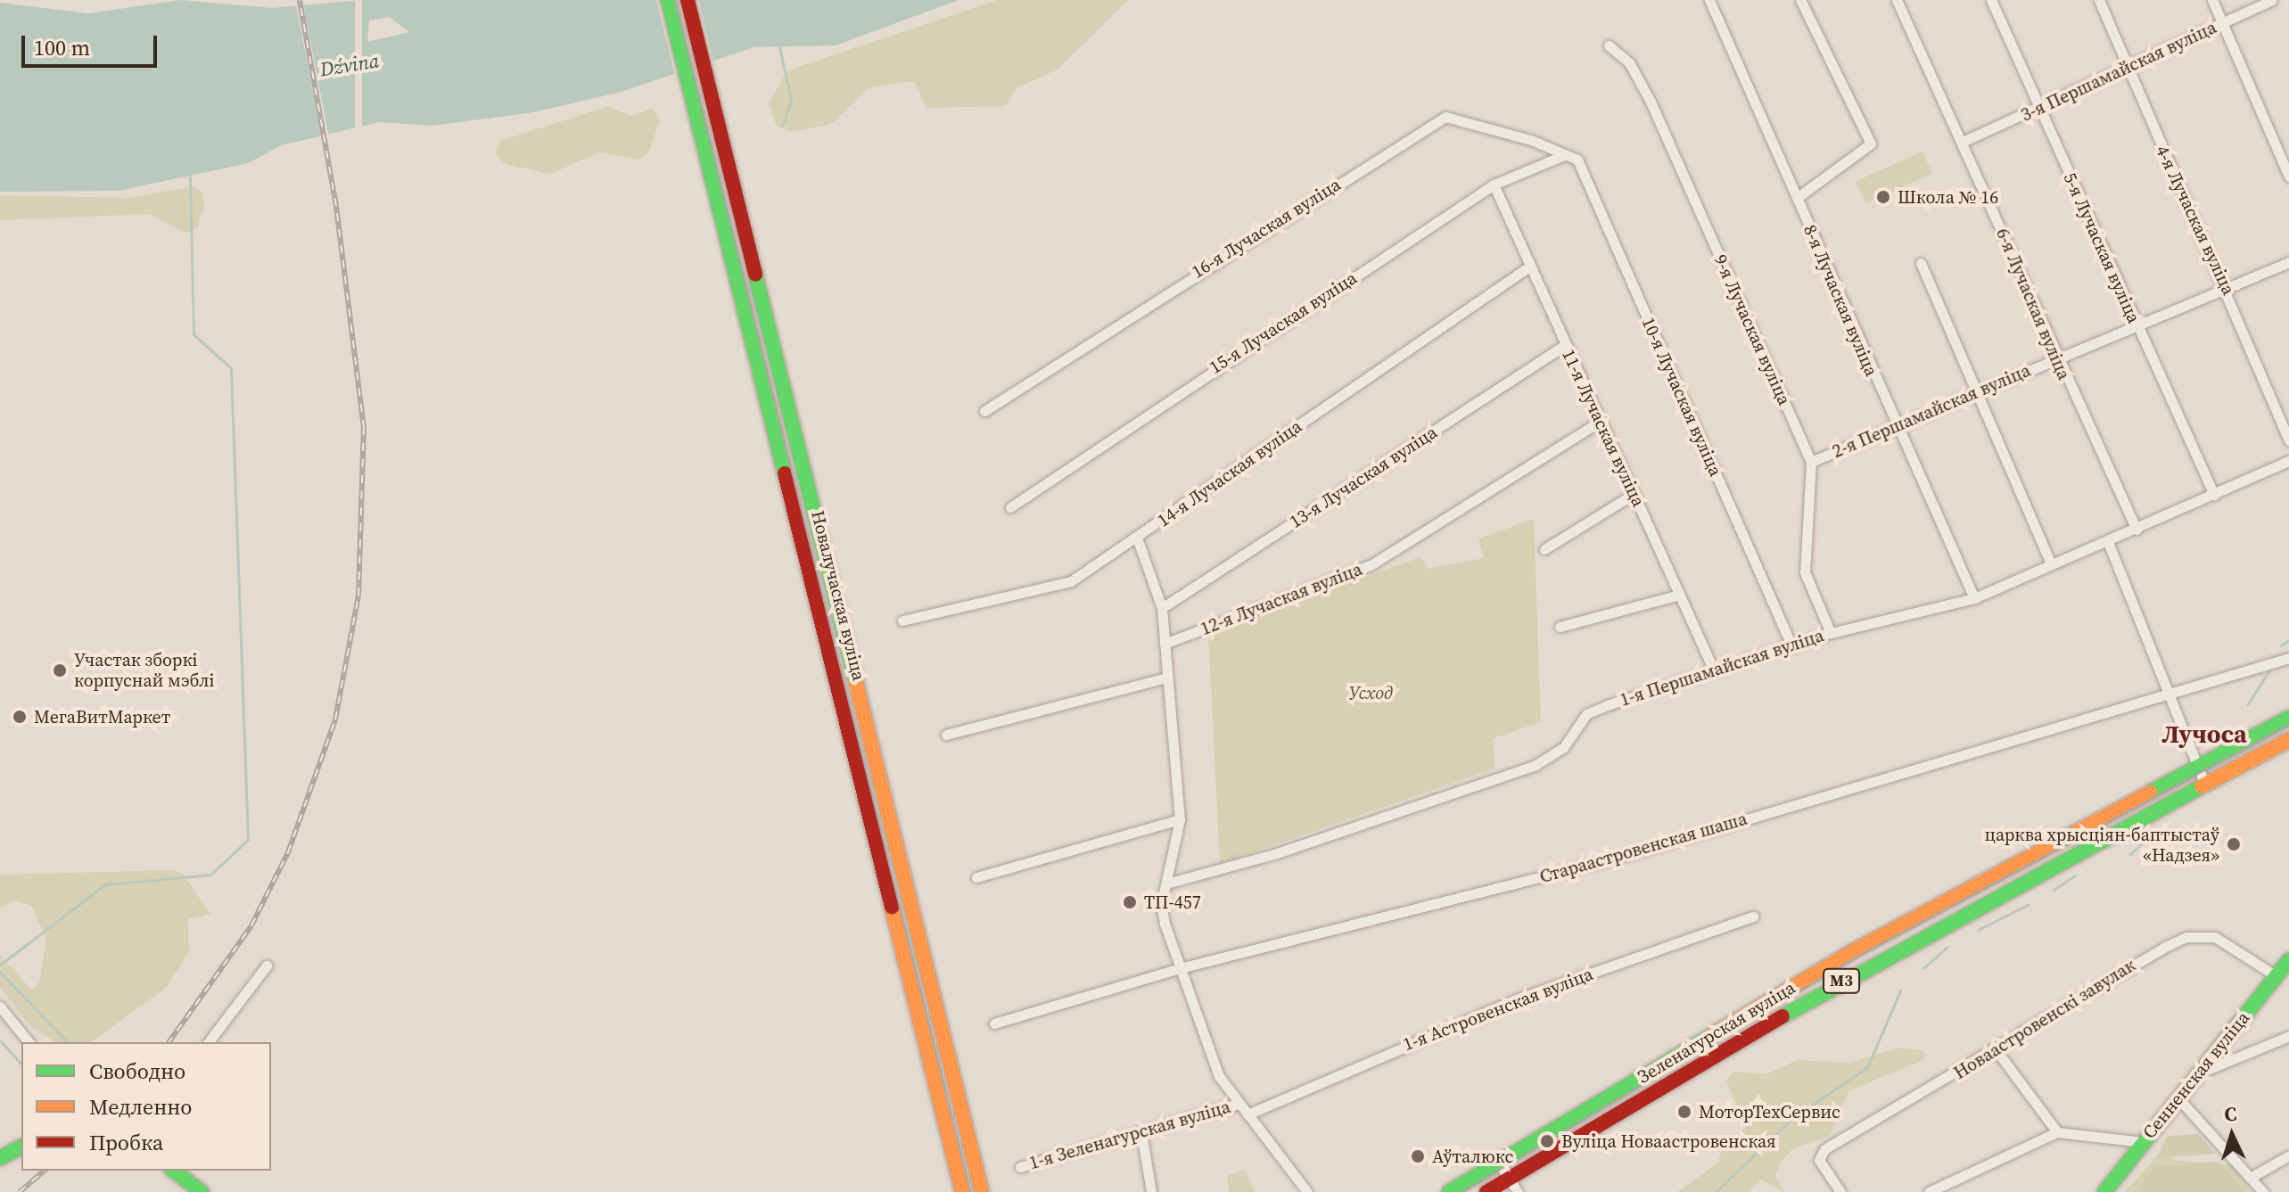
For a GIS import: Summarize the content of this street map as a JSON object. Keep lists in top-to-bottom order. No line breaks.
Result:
{"streets":{"main road":["Новалучаская вуліца","М3","Зеленагурская вуліца","Сенненская вуліца"],"street":["3-я Першамайская вуліца","4-я Лучаская вуліца","16-я Лучаская вуліца","5-я Лучаская вуліца","8-я Лучаская вуліца","6-я Лучаская вуліца","15-я Лучаская вуліца","9-я Лучаская вуліца","10-я Лучаская вуліца","2-я Першамайская вуліца","11-я Лучаская вуліца","14-я Лучаская вуліца","13-я Лучаская вуліца","12-я Лучаская вуліца","1-я Першамайская вуліца","Стараастровенская шаша","1-я Астровенская вуліца","Новаастровенскі завулак","1-я Зеленагурская вуліца"]},"crossings":[["3-я Першамайская вуліца","4-я Лучаская вуліца"],["3-я Першамайская вуліца","5-я Лучаская вуліца"],["3-я Першамайская вуліца","6-я Лучаская вуліца"],["4-я Лучаская вуліца","2-я Першамайская вуліца"],["16-я Лучаская вуліца","15-я Лучаская вуліца"],["16-я Лучаская вуліца","10-я Лучаская вуліца"],["5-я Лучаская вуліца","2-я Першамайская вуліца"],["5-я Лучаская вуліца","1-я Першамайская вуліца"],["8-я Лучаская вуліца","2-я Першамайская вуліца"],["8-я Лучаская вуліца","1-я Першамайская вуліца"],["6-я Лучаская вуліца","2-я Першамайская вуліца"],["6-я Лучаская вуліца","1-я Першамайская вуліца"],["15-я Лучаская вуліца","10-я Лучаская вуліца"],["15-я Лучаская вуліца","11-я Лучаская вуліца"],["9-я Лучаская вуліца","2-я Першамайская вуліца"],["9-я Лучаская вуліца","1-я Першамайская вуліца"],["10-я Лучаская вуліца","1-я Першамайская вуліца"],["11-я Лучаская вуліца","14-я Лучаская вуліца"],["11-я Лучаская вуліца","13-я Лучаская вуліца"],["11-я Лучаская вуліца","12-я Лучаская вуліца"],["11-я Лучаская вуліца","1-я Першамайская вуліца"],["Новаастровенскі завулак","Сенненская вуліца"]],"districts":["Лучоса"],"water":["Dźvina"],"parks":["Усход"],"places":["Школа № 16","Участак зборкі корпуснай мэблі","МегаВитМаркет","царква хрысціян-баптыстаў «Надзея»","ТП-457","МоторТехСервис","Вуліца Новаастровенская","Аўталюкс"],"legend":["Свободно","Медленно","Пробка"],"scale_bar":"100 m","north":"top"}
